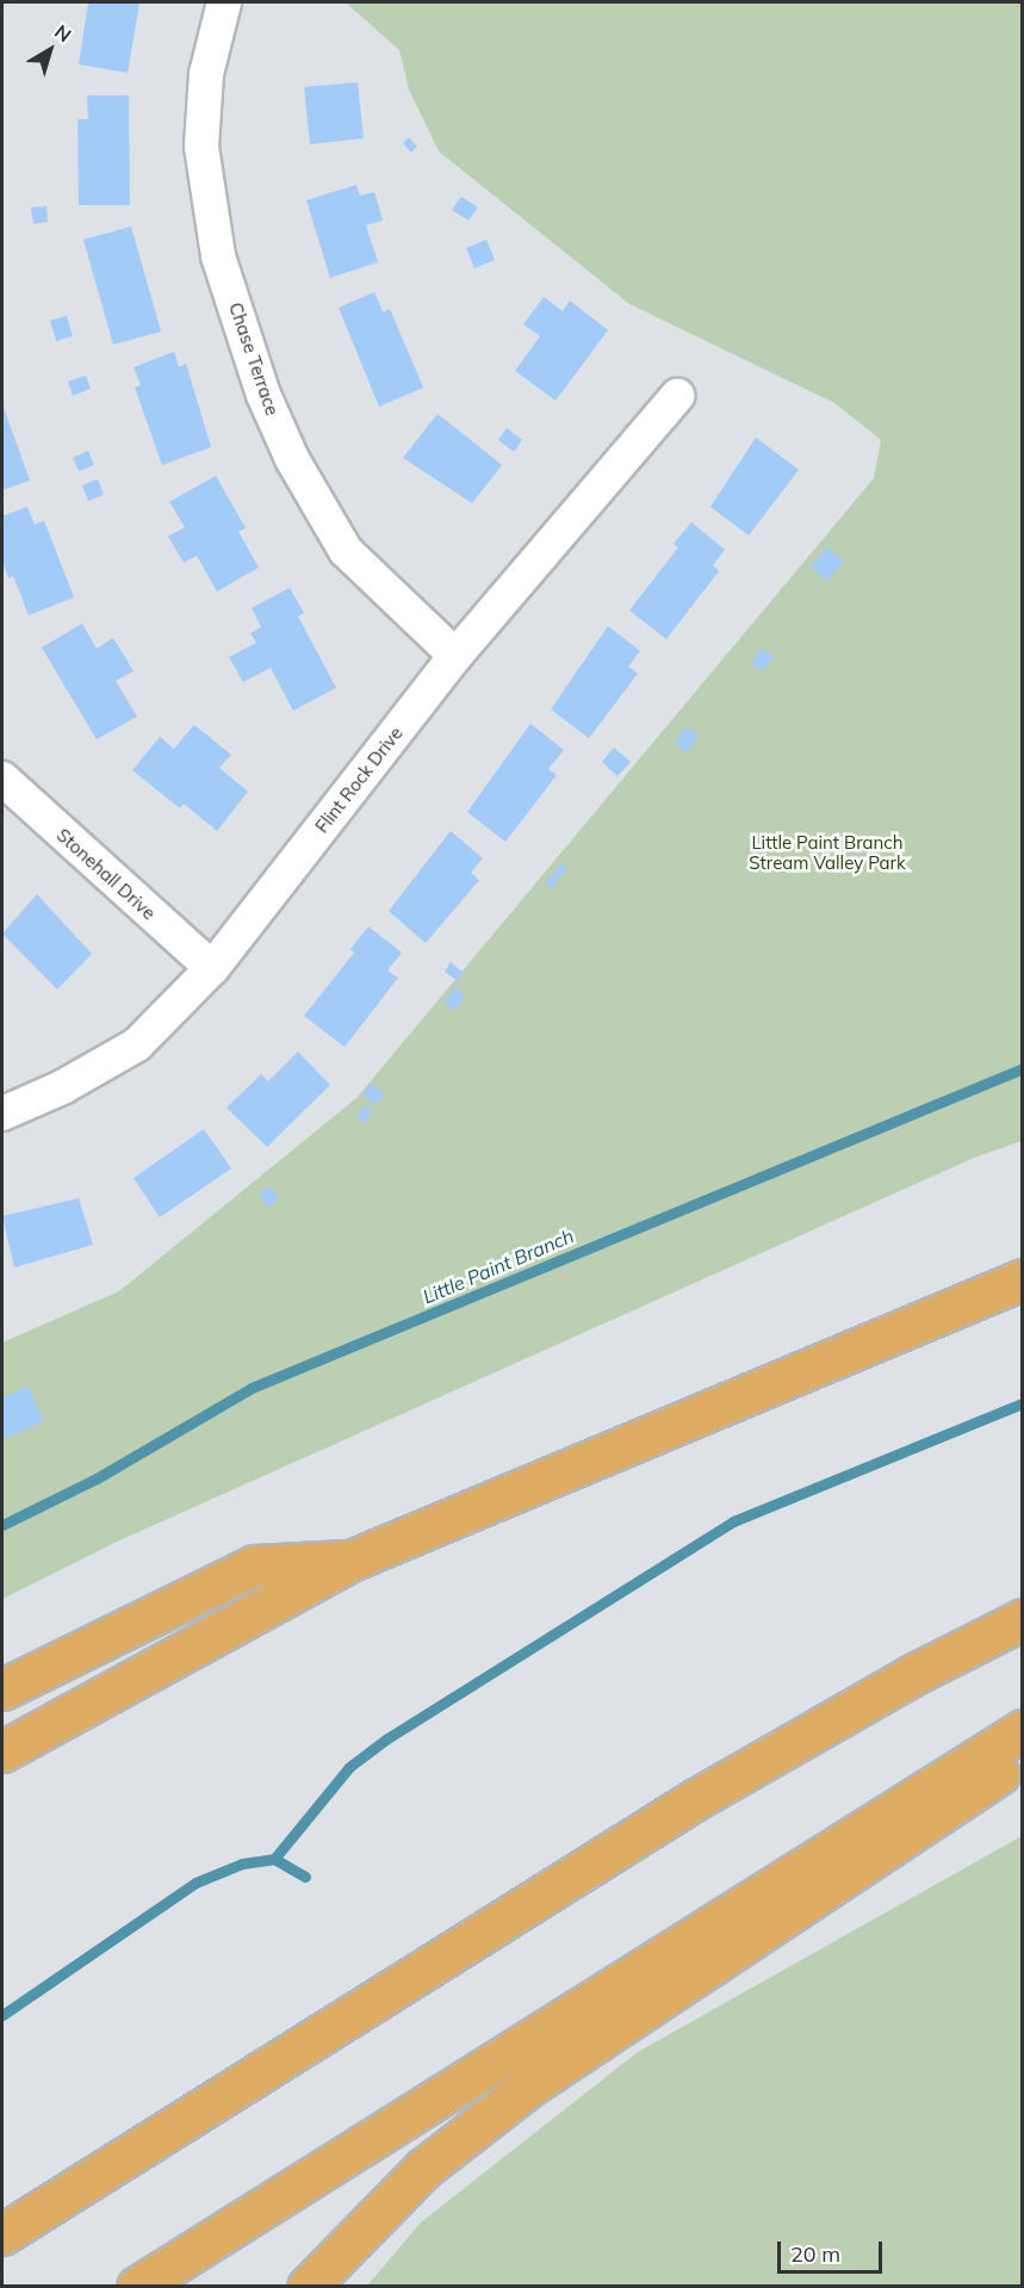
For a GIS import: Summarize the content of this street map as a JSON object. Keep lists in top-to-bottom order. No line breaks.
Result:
{"streets":{"street":["Chase Terrace","Flint Rock Drive","Stonehall Drive"]},"crossings":[["Chase Terrace","Flint Rock Drive"],["Flint Rock Drive","Stonehall Drive"]],"water":["Little Paint Branch"],"parks":["Little Paint Branch Stream Valley Park"],"scale_bar":"20 m","north":"top right"}
